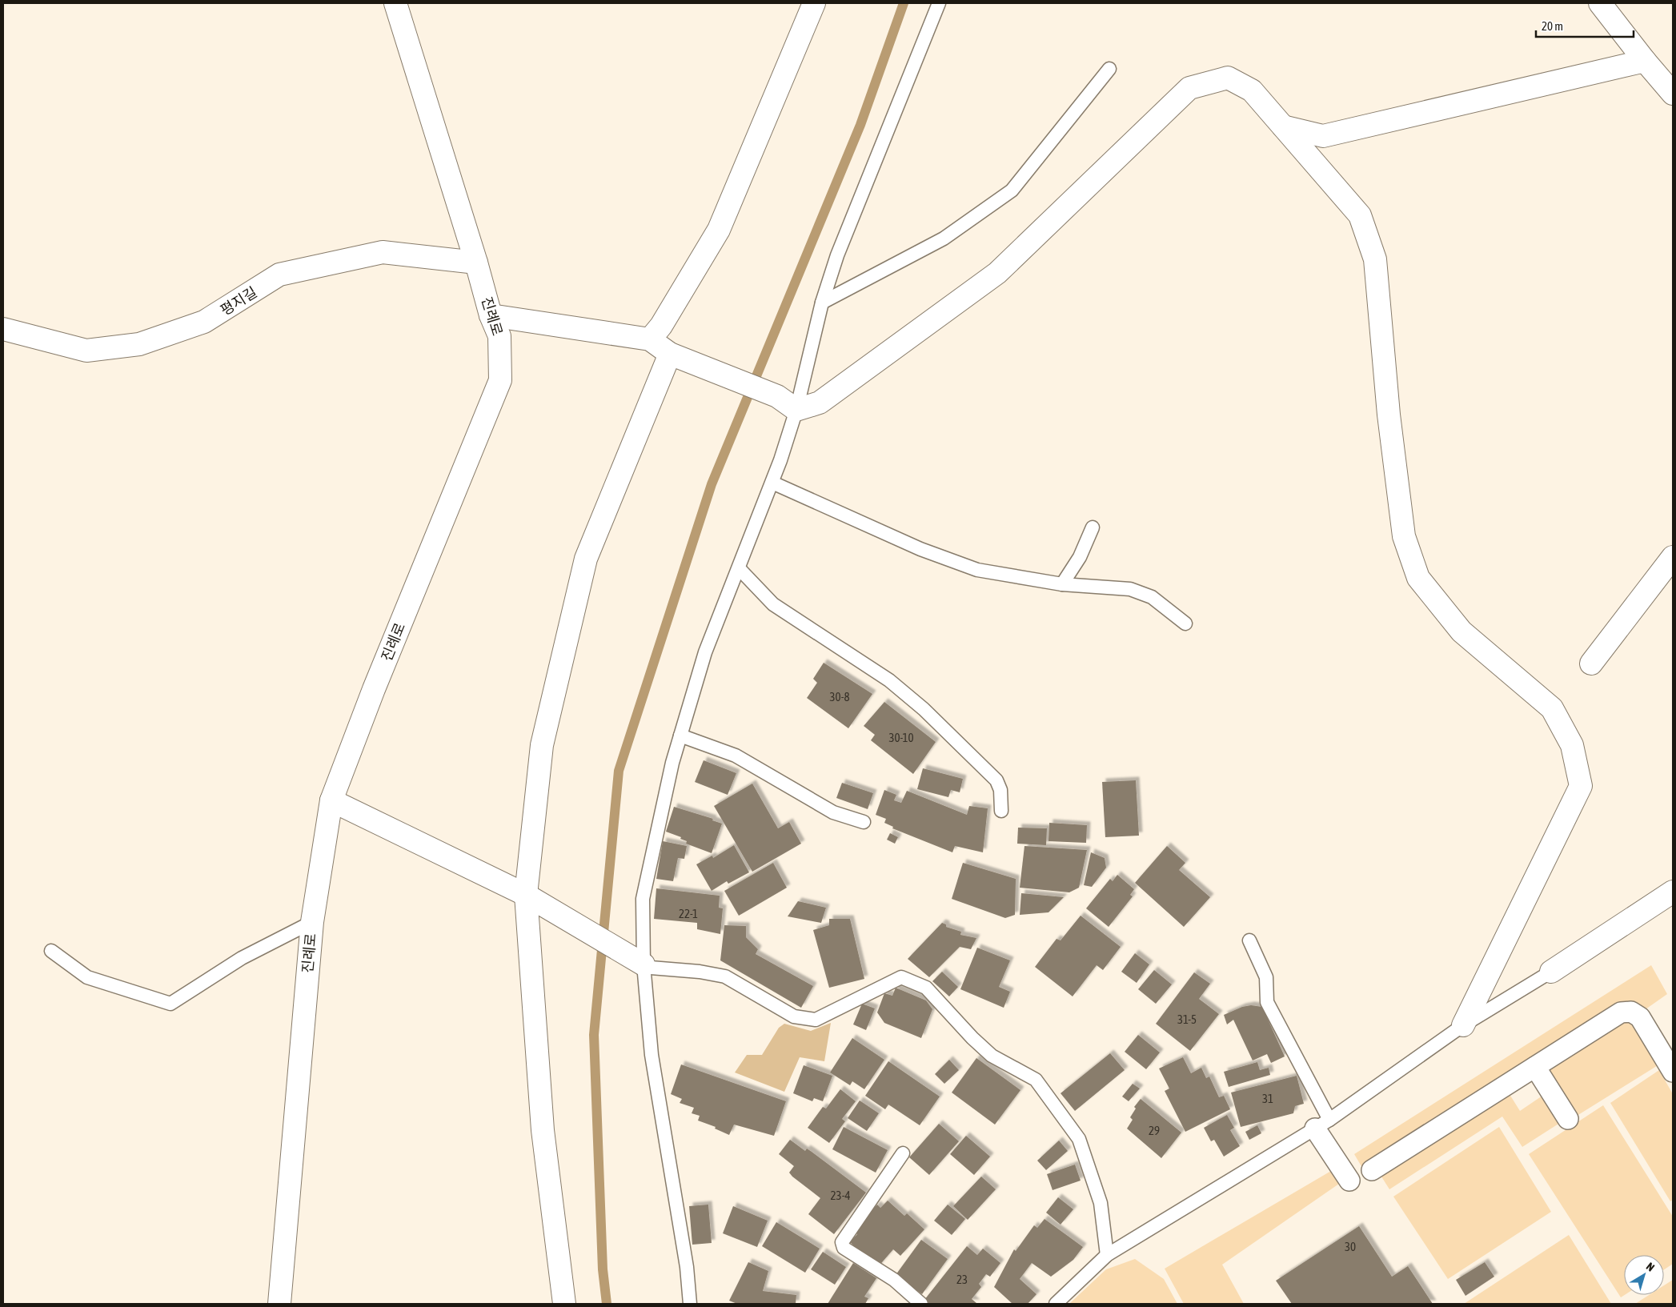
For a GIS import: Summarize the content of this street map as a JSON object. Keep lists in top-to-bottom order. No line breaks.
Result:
{"streets":{"street":["평지길","진례로"]},"crossings":[["평지길","진례로"]],"house_numbers":["30-8","30-10","22-1","31-5","31","29","23-4","30","23"],"scale_bar":"20 m","north":"top right"}
